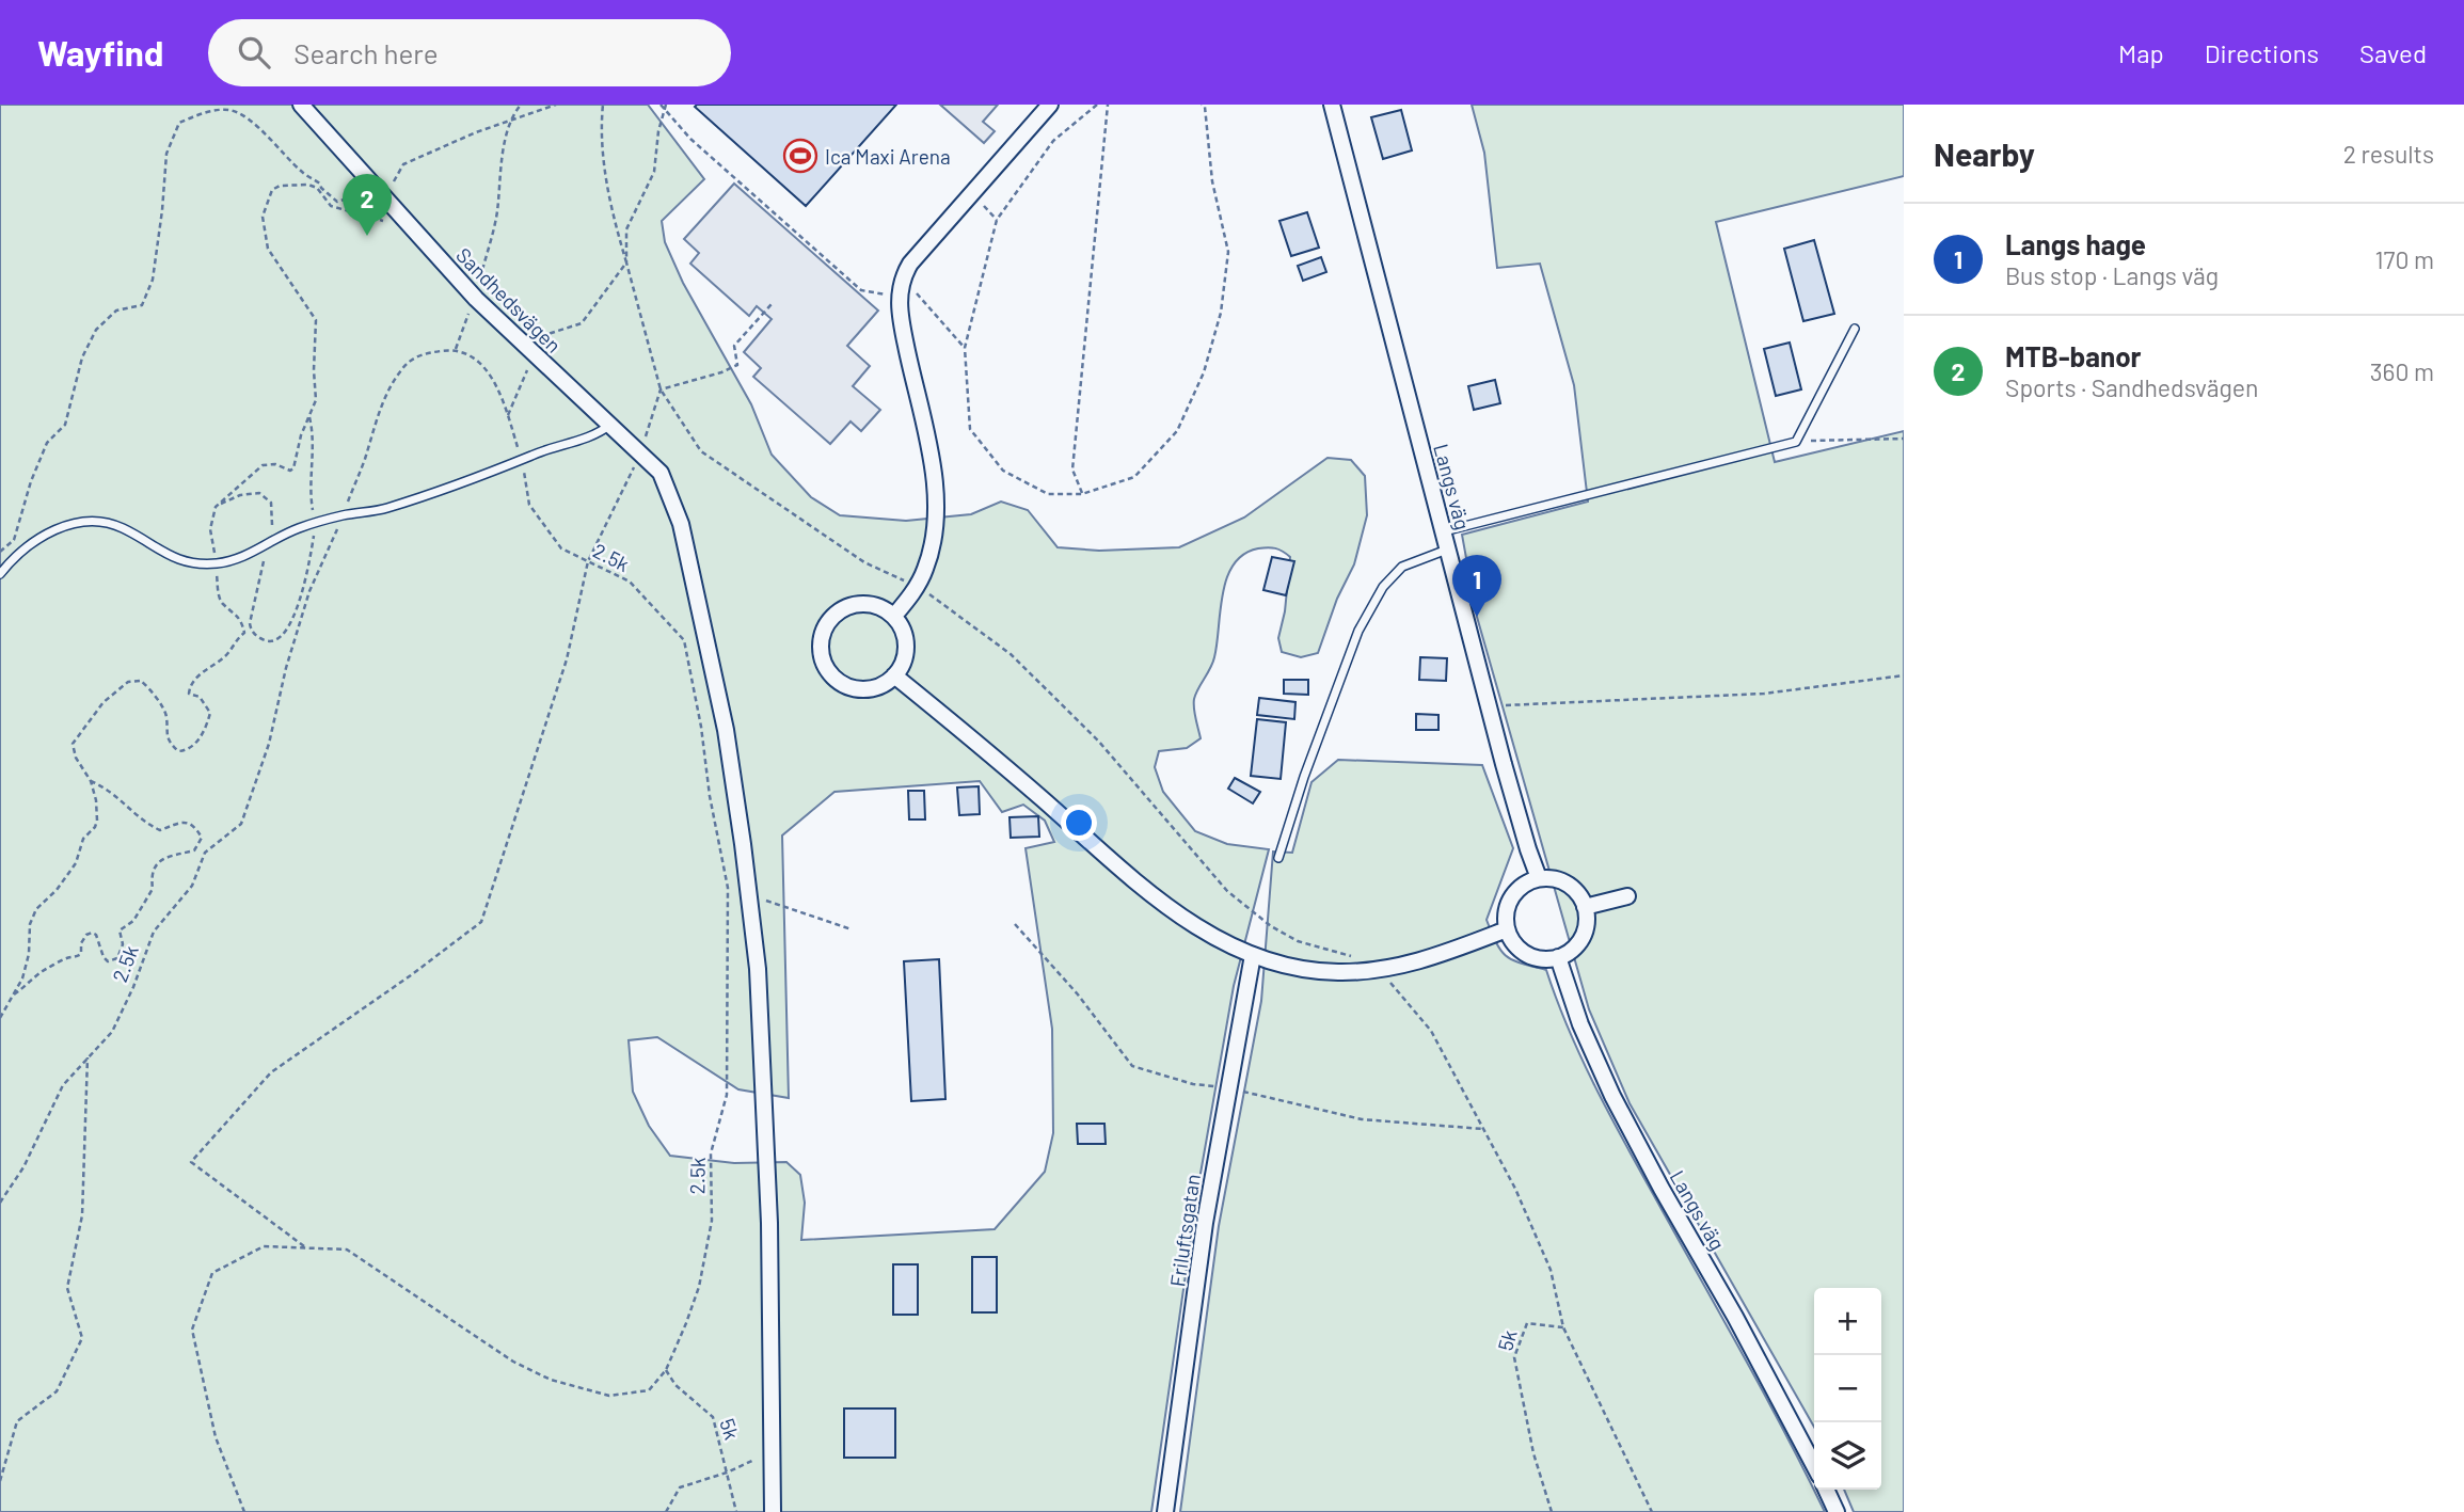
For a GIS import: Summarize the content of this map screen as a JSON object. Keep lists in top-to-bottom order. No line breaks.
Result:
{"streets":{"street":["Sandhedsvägen","Langs väg","Friluftsgatan"],"path":["2.5k","5k"]},"crossings":[["2.5k","5k"]],"places":{"sports":["Ica Maxi Arena"]},"page":{"header":"Wayfind","search":"Search here","nav":["Map","Directions","Saved"],"heading":["Nearby","2 results"],"pins":["2","1"],"list":[{"mark":"1","name":"Langs hage","note":"Bus stop · Langs väg","value":"170 m"},{"mark":"2","name":"MTB-banor","note":"Sports · Sandhedsvägen","value":"360 m"}],"map_buttons":["+","−"]}}
